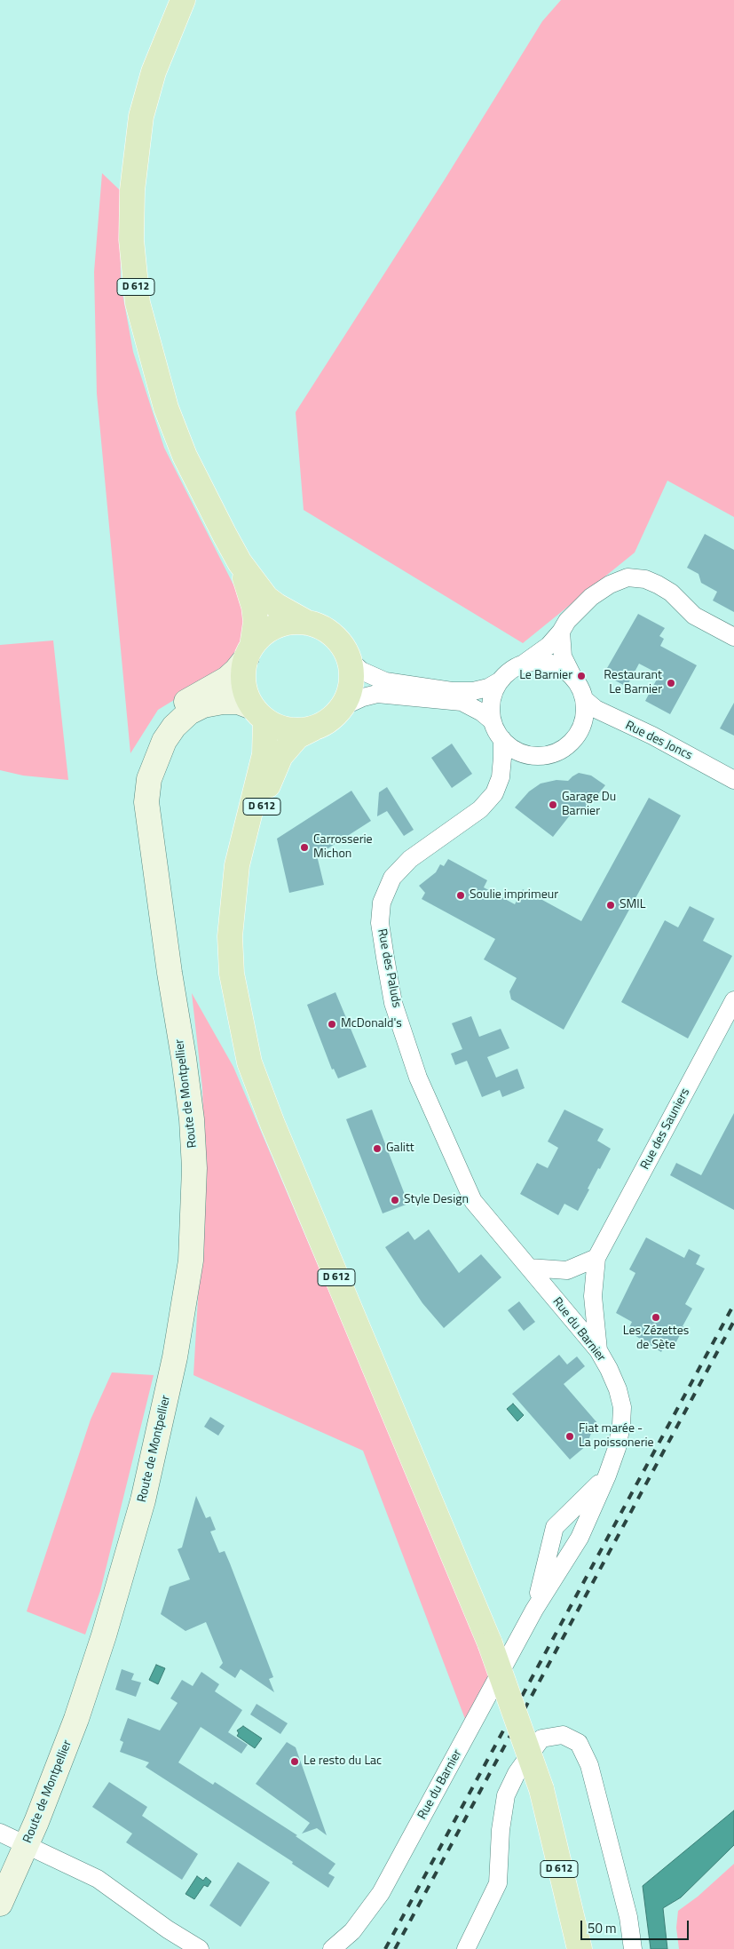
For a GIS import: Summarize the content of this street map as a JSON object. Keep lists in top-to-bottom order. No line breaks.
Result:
{"streets":{"main road":["D 612","Route de Montpellier"],"street":["Rue des Joncs","Rue des Paluds","Rue des Sauniers","Rue du Barnier"]},"crossings":[["Rue des Joncs","Rue des Paluds"],["Rue des Paluds","Rue du Barnier"],["Rue des Sauniers","Rue du Barnier"]],"places":["Le Barnier","Restaurant Le Barnier","Garage Du Barnier","Carrosserie Michon","Soulie imprimeur","SMIL","McDonald's","Galitt","Style Design","Les Zézettes de Sète","Fiat marée - La poissonerie","Le resto du Lac"],"scale_bar":"50 m"}
